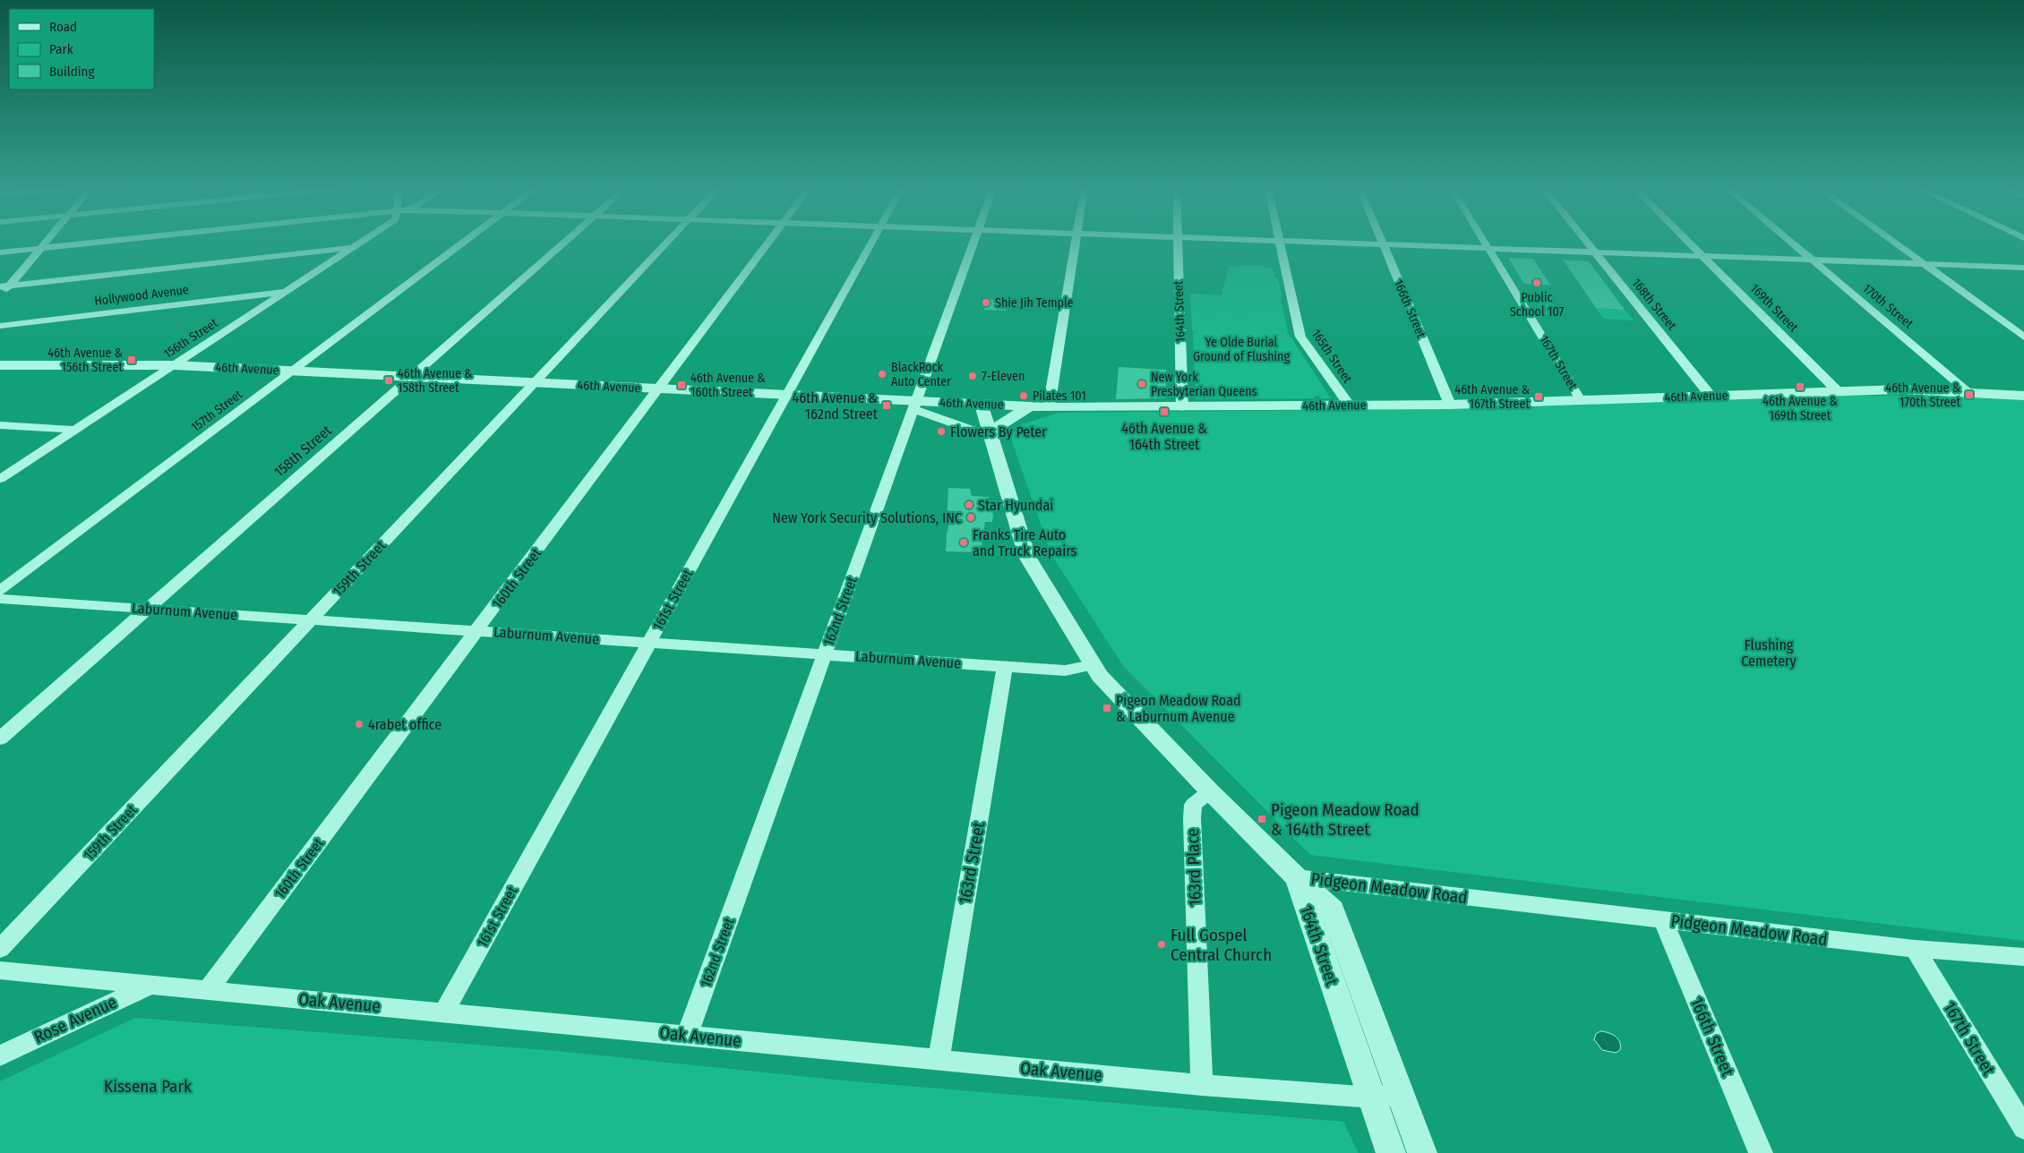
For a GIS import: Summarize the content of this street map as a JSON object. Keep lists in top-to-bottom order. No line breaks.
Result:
{"streets":{"street":["Hollywood Avenue","168th Street","170th Street","169th Street","166th Street","164th Street","156th Street","165th Street","167th Street","46th Avenue","157th Street","158th Street","159th Street","160th Street","161st Street","Laburnum Avenue","162nd Street","163rd Street","163rd Place","Pidgeon Meadow Road","Oak Avenue","Rose Avenue"]},"crossings":[["Hollywood Avenue","156th Street"],["168th Street","46th Avenue"],["170th Street","46th Avenue"],["169th Street","46th Avenue"],["166th Street","46th Avenue"],["166th Street","Pidgeon Meadow Road"],["164th Street","46th Avenue"],["164th Street","Pidgeon Meadow Road"],["164th Street","Oak Avenue"],["156th Street","46th Avenue"],["165th Street","46th Avenue"],["167th Street","46th Avenue"],["167th Street","Pidgeon Meadow Road"],["46th Avenue","157th Street"],["46th Avenue","158th Street"],["46th Avenue","159th Street"],["46th Avenue","160th Street"],["46th Avenue","161st Street"],["46th Avenue","162nd Street"],["46th Avenue","Pidgeon Meadow Road"],["158th Street","Laburnum Avenue"],["159th Street","Laburnum Avenue"],["160th Street","Laburnum Avenue"],["160th Street","Oak Avenue"],["161st Street","Laburnum Avenue"],["161st Street","Oak Avenue"],["Laburnum Avenue","162nd Street"],["Laburnum Avenue","163rd Street"],["Laburnum Avenue","Pidgeon Meadow Road"],["162nd Street","Oak Avenue"],["163rd Street","Oak Avenue"],["163rd Place","Pidgeon Meadow Road"],["163rd Place","Oak Avenue"],["Oak Avenue","Rose Avenue"]],"parks":["Ye Olde Burial Ground of Flushing","Flushing Cemetery","Kissena Park"],"places":{"other":["Public School 107","Shie Jih Temple","BlackRock Auto Center","7-Eleven","New York Presbyterian Queens","Pilates 101","Flowers By Peter","Star Hyundai","New York Security Solutions, INC","Franks Tire Auto and Truck Repairs","4rabet office","Full Gospel Central Church"],"transit":["46th Avenue & 156th Street","46th Avenue & 158th Street","46th Avenue & 160th Street","46th Avenue & 169th Street","46th Avenue & 170th Street","46th Avenue & 167th Street","46th Avenue & 162nd Street","46th Avenue & 164th Street","Pigeon Meadow Road & Laburnum Avenue","Pigeon Meadow Road & 164th Street"]},"legend":["Road","Park","Building"]}
